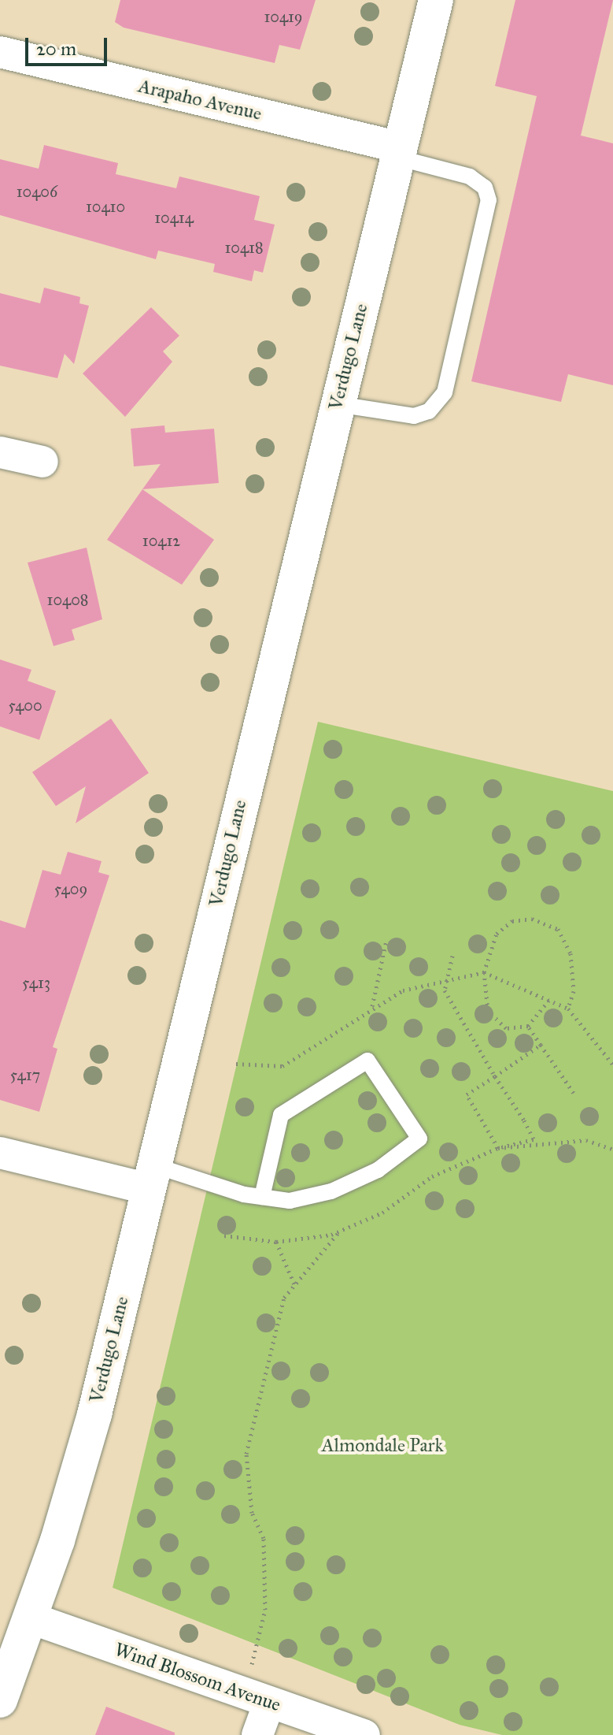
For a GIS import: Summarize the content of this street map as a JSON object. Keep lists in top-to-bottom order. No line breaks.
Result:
{"streets":{"street":["Arapaho Avenue","Verdugo Lane","Wind Blossom Avenue"]},"crossings":[["Arapaho Avenue","Verdugo Lane"],["Verdugo Lane","Wind Blossom Avenue"]],"parks":["Almondale Park"],"house_numbers":["10419","10406","10410","10414","10418","10412","10408","5400","5409","5413","5417"],"scale_bar":"20 m"}
